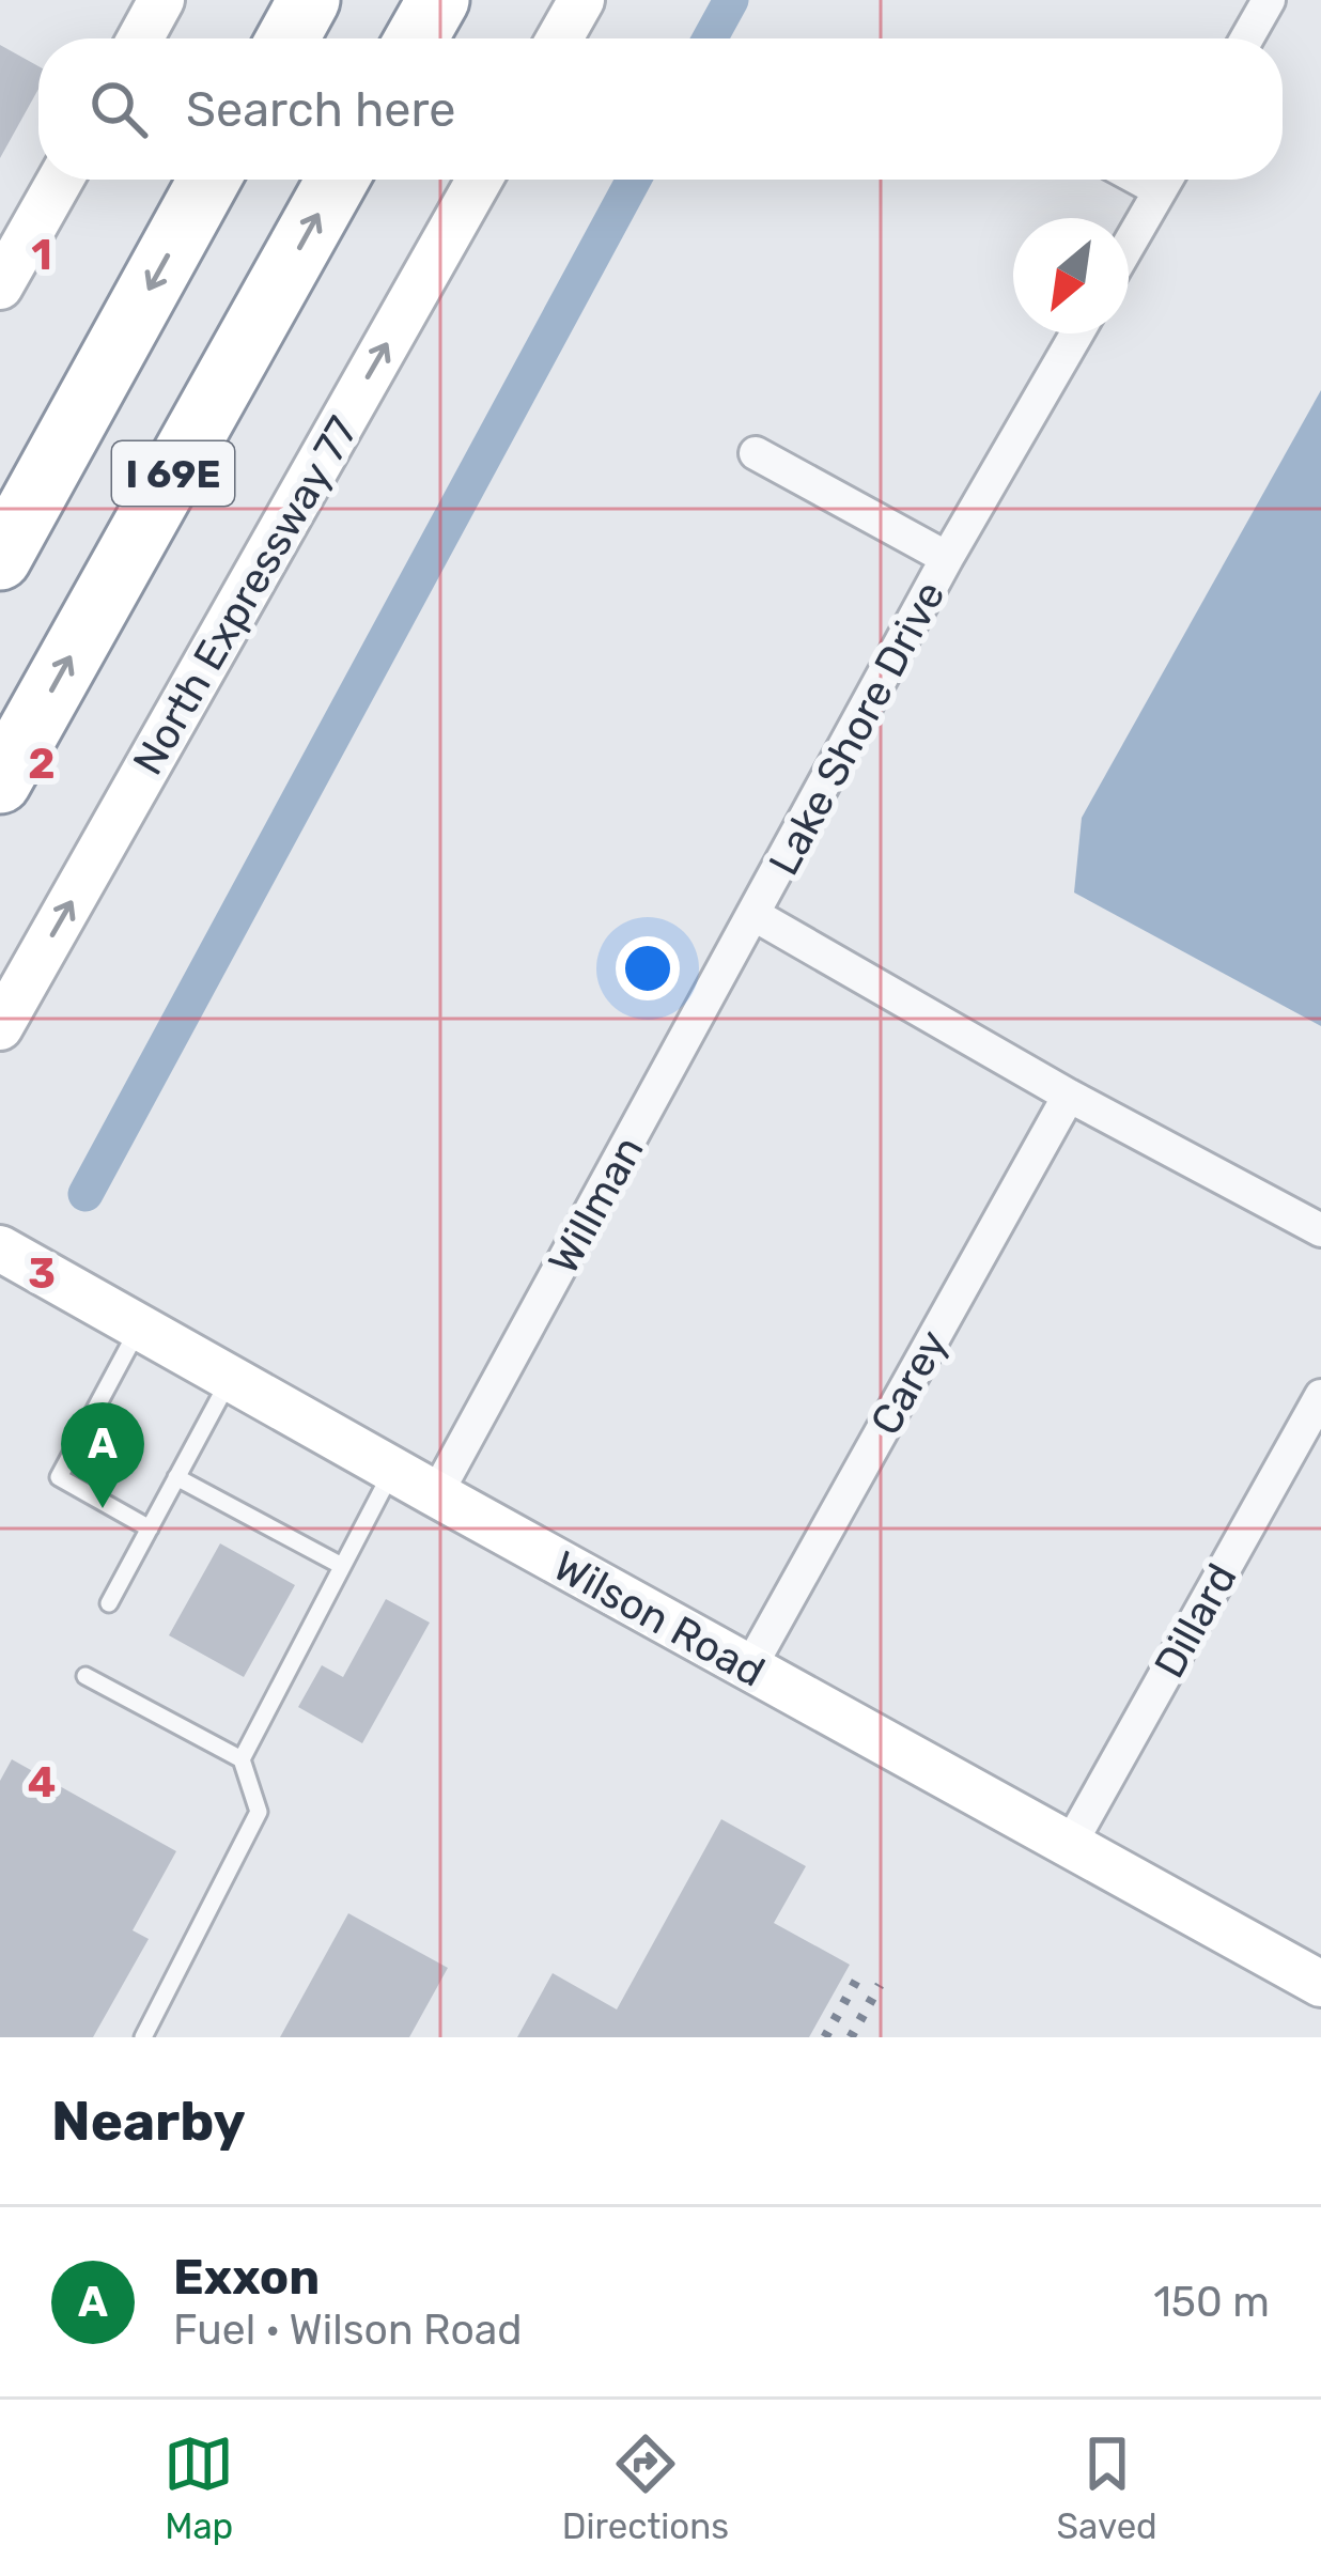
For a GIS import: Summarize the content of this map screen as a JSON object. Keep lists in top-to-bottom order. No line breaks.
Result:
{"streets":{"highway":["I 69E"],"main road":["North Expressway 77","Wilson Road"],"street":["Lake Shore Drive","Willman","Carey","Dillard"]},"crossings":[["Lake Shore Drive","Willman"],["Lake Shore Drive","Carey"],["Willman","Wilson Road"],["Carey","Wilson Road"],["Wilson Road","Dillard"]],"one_way":["North Expressway 77"],"north":"bottom left","page":{"search":"Search here","pins":"A","heading":"Nearby","list":[{"mark":"A","name":"Exxon","note":"Fuel · Wilson Road","value":"150 m"}],"nav":["Map","Directions","Saved"]},"grid":{"rows":["1","2","3","4"]}}
